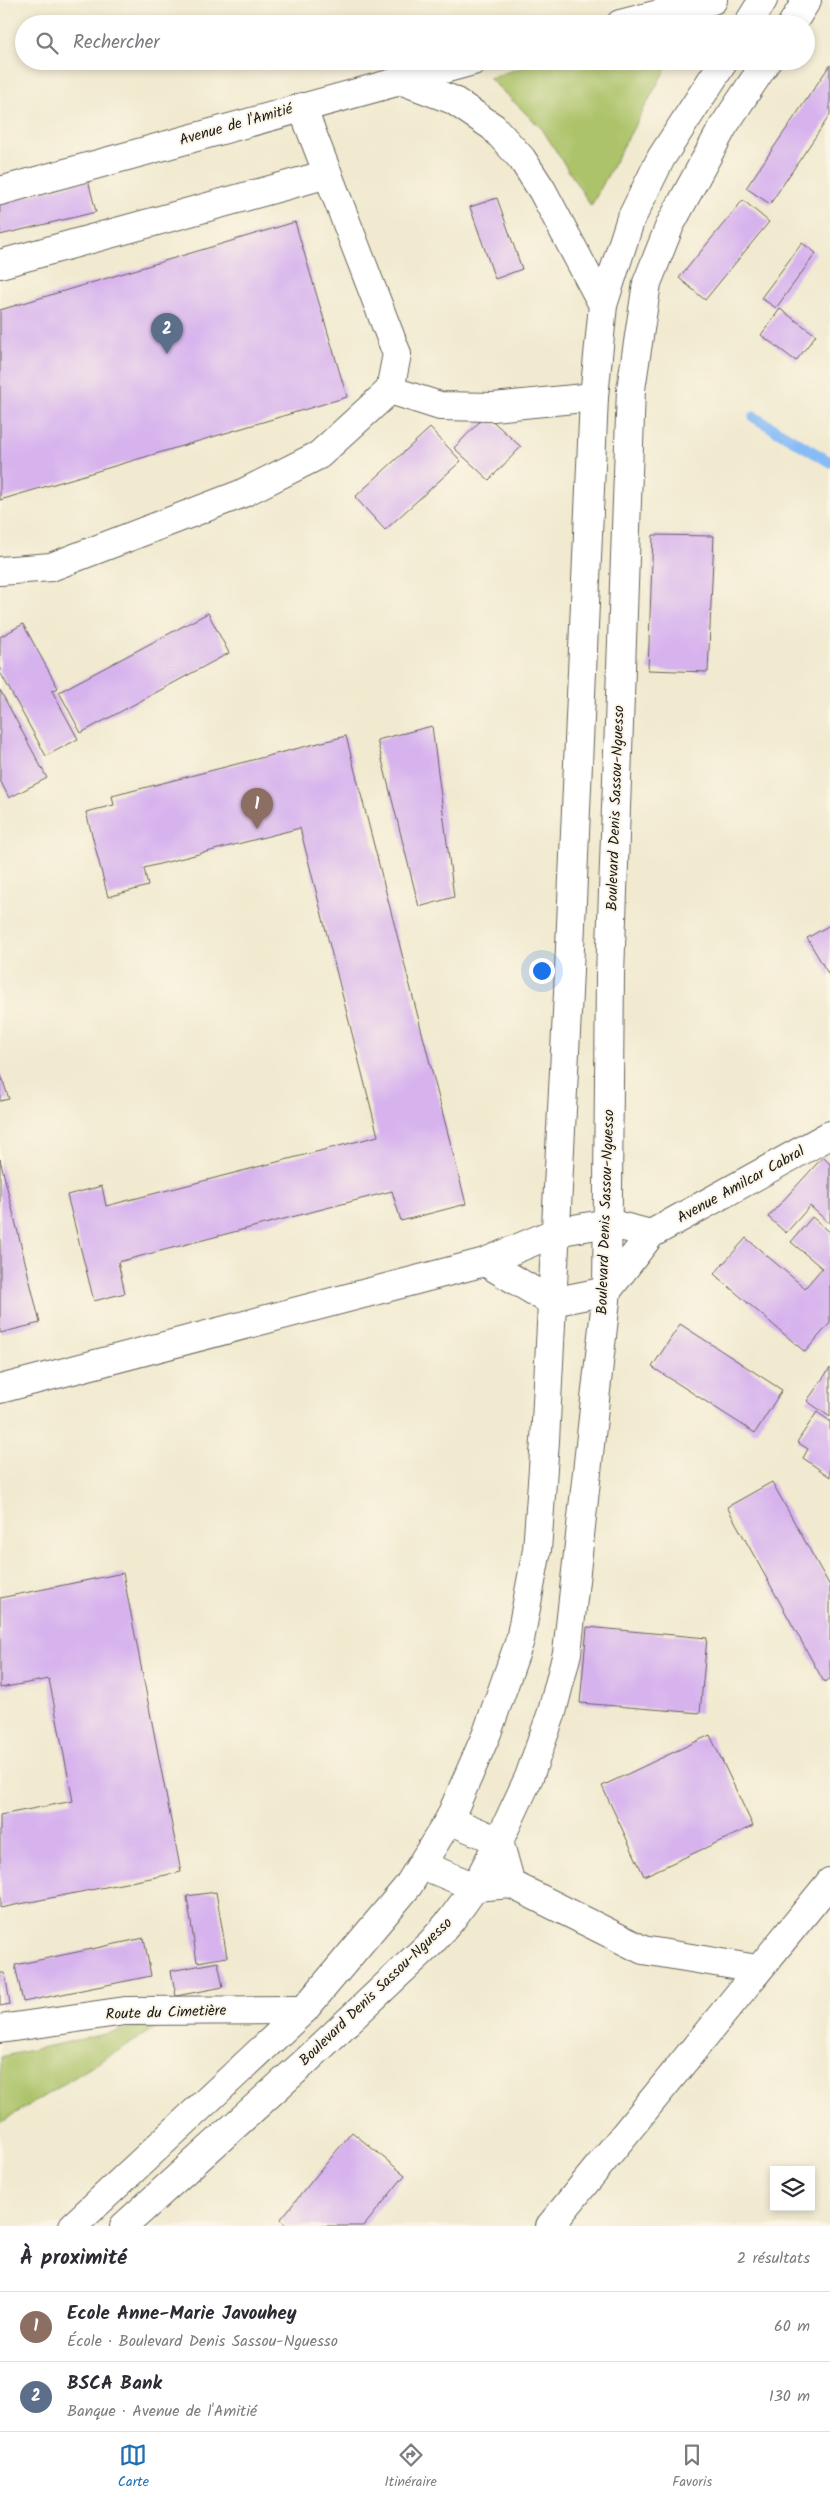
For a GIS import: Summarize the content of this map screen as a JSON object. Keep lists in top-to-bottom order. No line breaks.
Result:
{"streets":{"main road":["Avenue de l'Amitié","Boulevard Denis Sassou-Nguesso","Avenue Amilcar Cabral","Route du Cimetière"]},"crossings":[["Boulevard Denis Sassou-Nguesso","Avenue Amilcar Cabral"]],"page":{"search":"Rechercher","pins":["2","1"],"heading":["À proximité","2 résultats"],"list":[{"mark":"1","name":"Ecole Anne-Marie Javouhey","note":"École · Boulevard Denis Sassou-Nguesso","value":"60 m"},{"mark":"2","name":"BSCA Bank","note":"Banque · Avenue de l'Amitié","value":"130 m"}],"nav":["Carte","Itinéraire","Favoris"]}}
